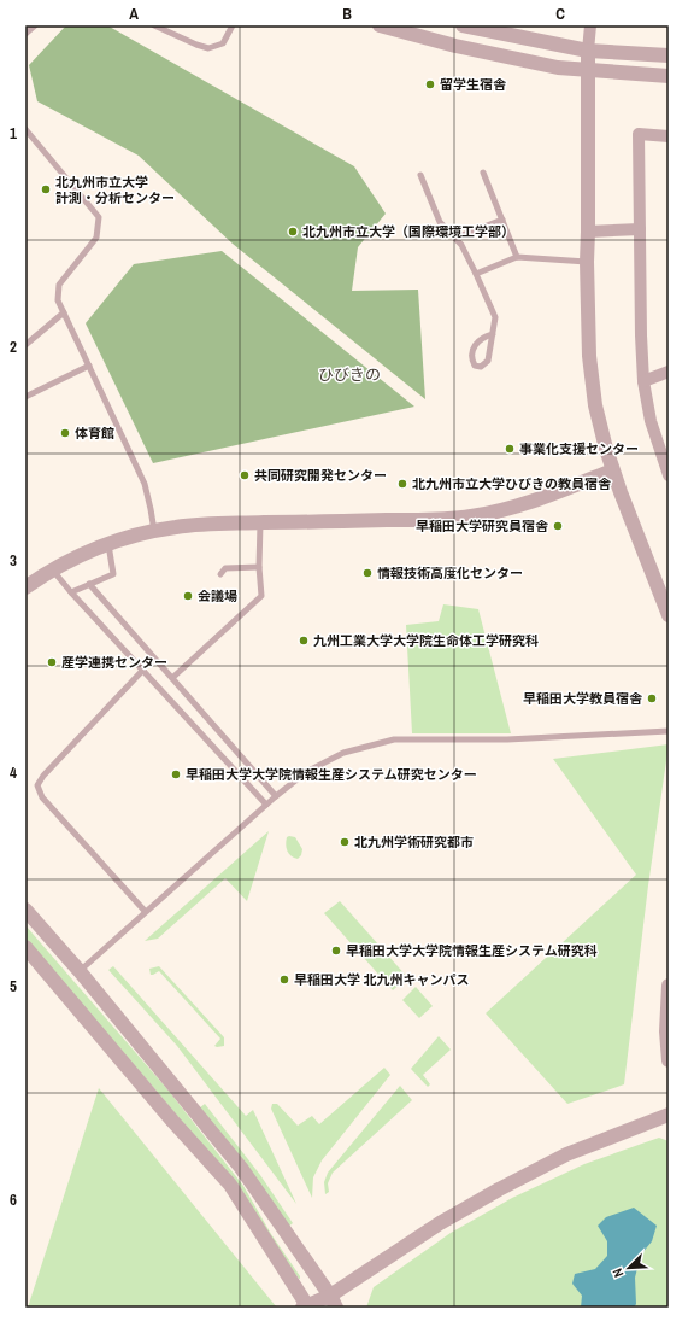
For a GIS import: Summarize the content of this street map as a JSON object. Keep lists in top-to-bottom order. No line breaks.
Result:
{"districts":["ひびきの"],"places":["留学生宿舎","北九州市立大学 計測・分析センター","北九州市立大学（国際環境工学部）","体育館","事業化支援センター","共同研究開発センター","北九州市立大学ひびきの教員宿舎","早稲田大学研究員宿舎","情報技術高度化センター","会議場","九州工業大学大学院生命体工学研究科","産学連携センター","早稲田大学教員宿舎","早稲田大学大学院情報生産システム研究センター","北九州学術研究都市","早稲田大学大学院情報生産システム研究科","早稲田大学 北九州キャンパス"],"north":"bottom left","grid":{"columns":["A","B","C"],"rows":["1","2","3","4","5","6"]}}
